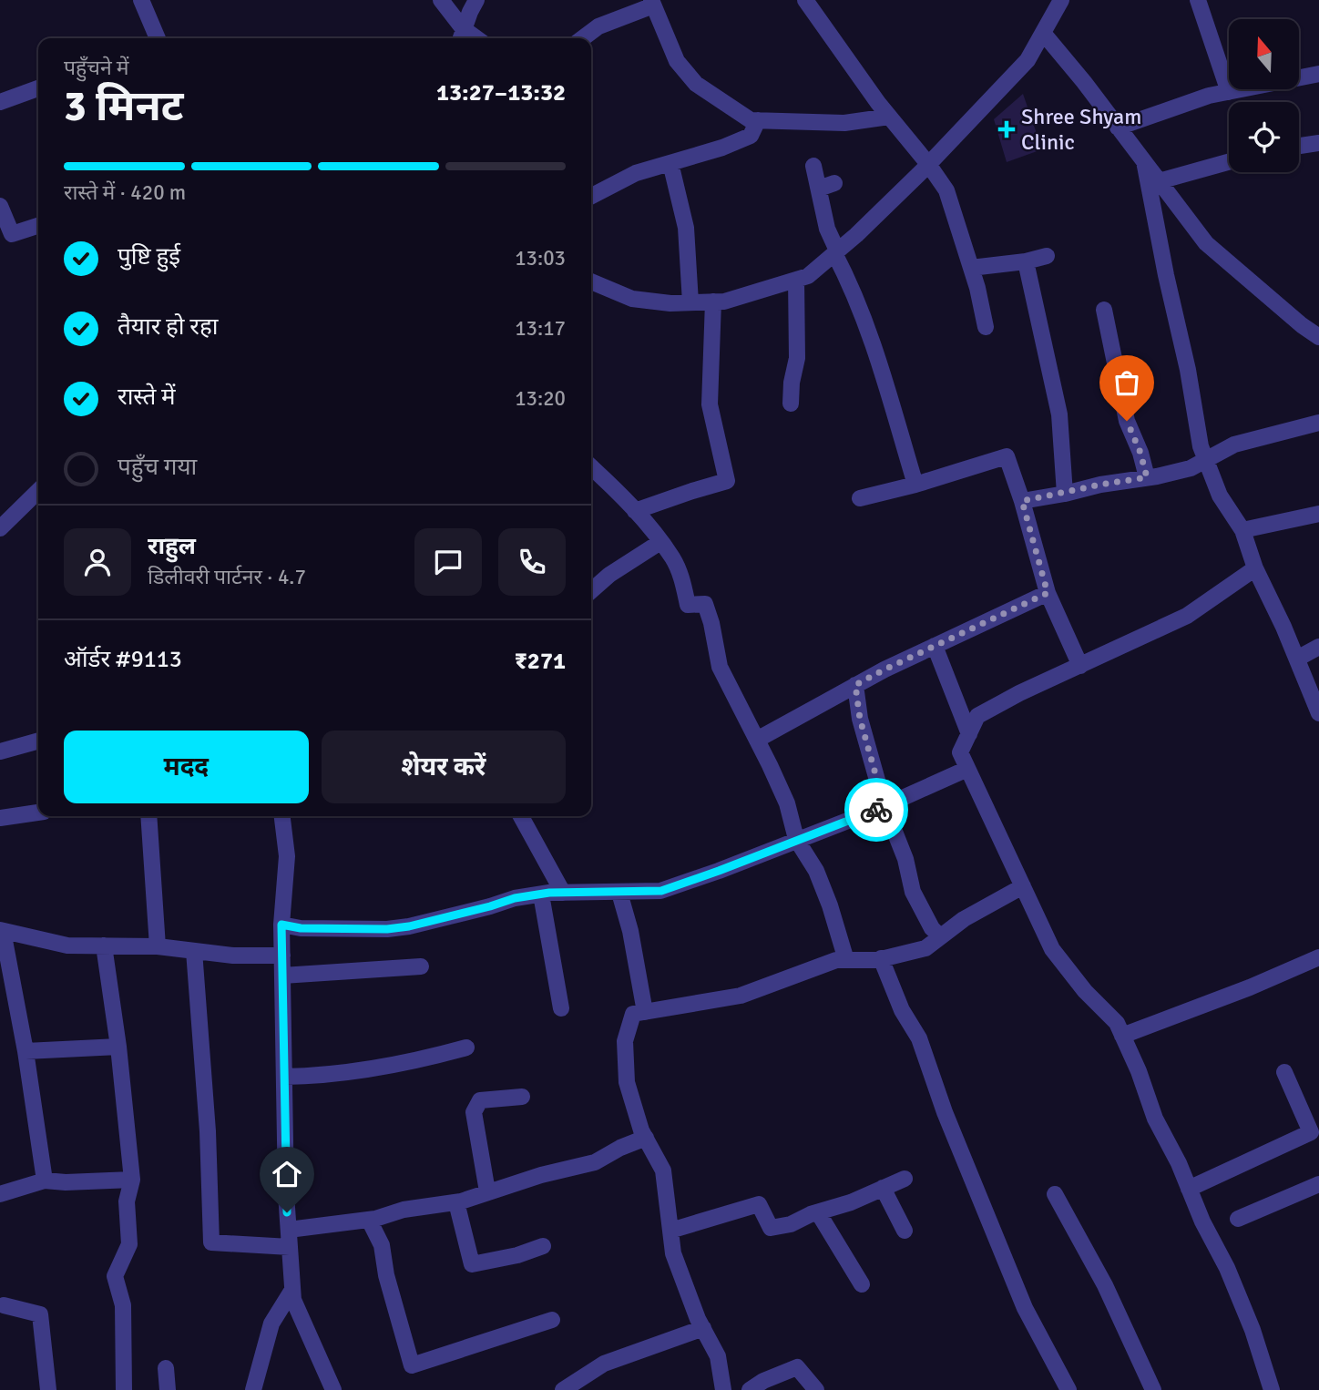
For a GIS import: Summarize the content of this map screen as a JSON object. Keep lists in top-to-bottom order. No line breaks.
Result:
{"places":{"health":["Shree Shyam Clinic"]},"north":"top","page":{"heading":["3 मिनट","पहुँचने में","13:27–13:32"],"panel":["राहुल","डिलीवरी पार्टनर · 4.7","ऑर्डर #9113","₹271"],"bar":"रास्ते में · 420 m","list":[["पुष्टि हुई","13:03"],["तैयार हो रहा","13:17"],["रास्ते में","13:20"],"पहुँच गया"],"buttons":["मदद","शेयर करें"]}}
